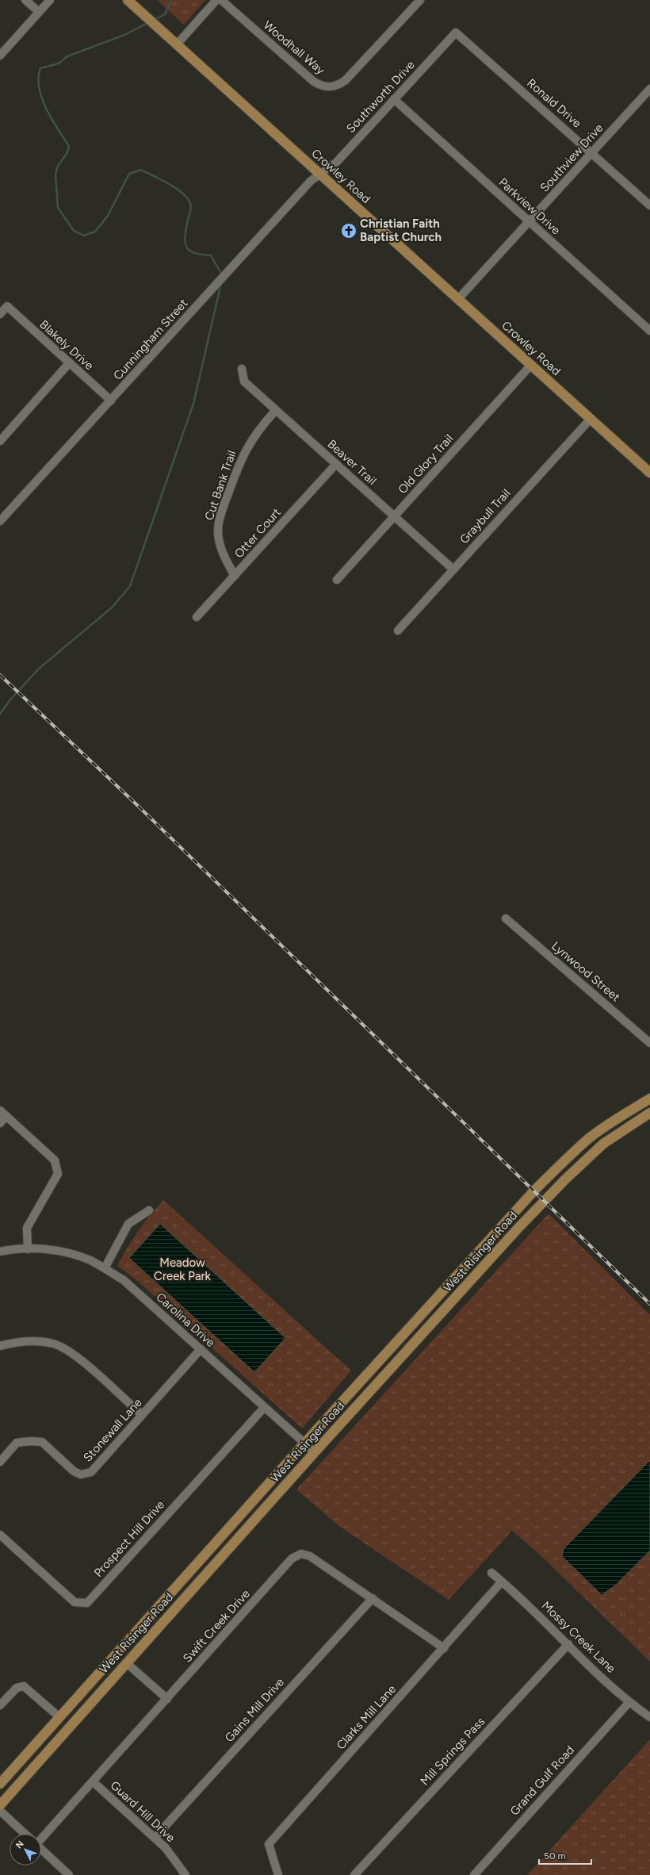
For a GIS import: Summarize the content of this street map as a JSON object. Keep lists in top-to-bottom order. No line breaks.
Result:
{"streets":{"main road":["Crowley Road","West Risinger Road"],"street":["Woodhall Way","Southworth Drive","Ronald Drive","Southview Drive","Parkview Drive","Cunningham Street","Blakely Drive","Beaver Trail","Old Glory Trail","Cut Bank Trail","Graybull Trail","Otter Court","Lynwood Street","Carolina Drive","Stonewall Lane","Prospect Hill Drive","Swift Creek Drive","Mossy Creek Lane","Gains Mill Drive","Clarks Mill Lane","Mill Springs Pass","Grand Gulf Road","Guard Hill Drive"]},"crossings":[["Southworth Drive","Ronald Drive"],["Southworth Drive","Crowley Road"],["Southworth Drive","Parkview Drive"],["Southworth Drive","Cunningham Street"],["Ronald Drive","Southview Drive"],["Southview Drive","Crowley Road"],["Southview Drive","Parkview Drive"],["Crowley Road","Cunningham Street"],["Crowley Road","Old Glory Trail"],["Crowley Road","Graybull Trail"],["Cunningham Street","Blakely Drive"],["Beaver Trail","Old Glory Trail"],["Beaver Trail","Cut Bank Trail"],["Beaver Trail","Graybull Trail"],["Beaver Trail","Otter Court"],["Cut Bank Trail","Otter Court"],["West Risinger Road","Carolina Drive"],["Carolina Drive","Stonewall Lane"],["Carolina Drive","Prospect Hill Drive"],["Swift Creek Drive","Gains Mill Drive"],["Swift Creek Drive","Clarks Mill Lane"],["Swift Creek Drive","Guard Hill Drive"],["Mossy Creek Lane","Clarks Mill Lane"],["Mossy Creek Lane","Mill Springs Pass"],["Mossy Creek Lane","Grand Gulf Road"],["Gains Mill Drive","Guard Hill Drive"]],"parks":["Meadow Creek Park"],"places":{"church":["Christian Faith Baptist Church"]},"scale_bar":"50 m","north":"top left"}
